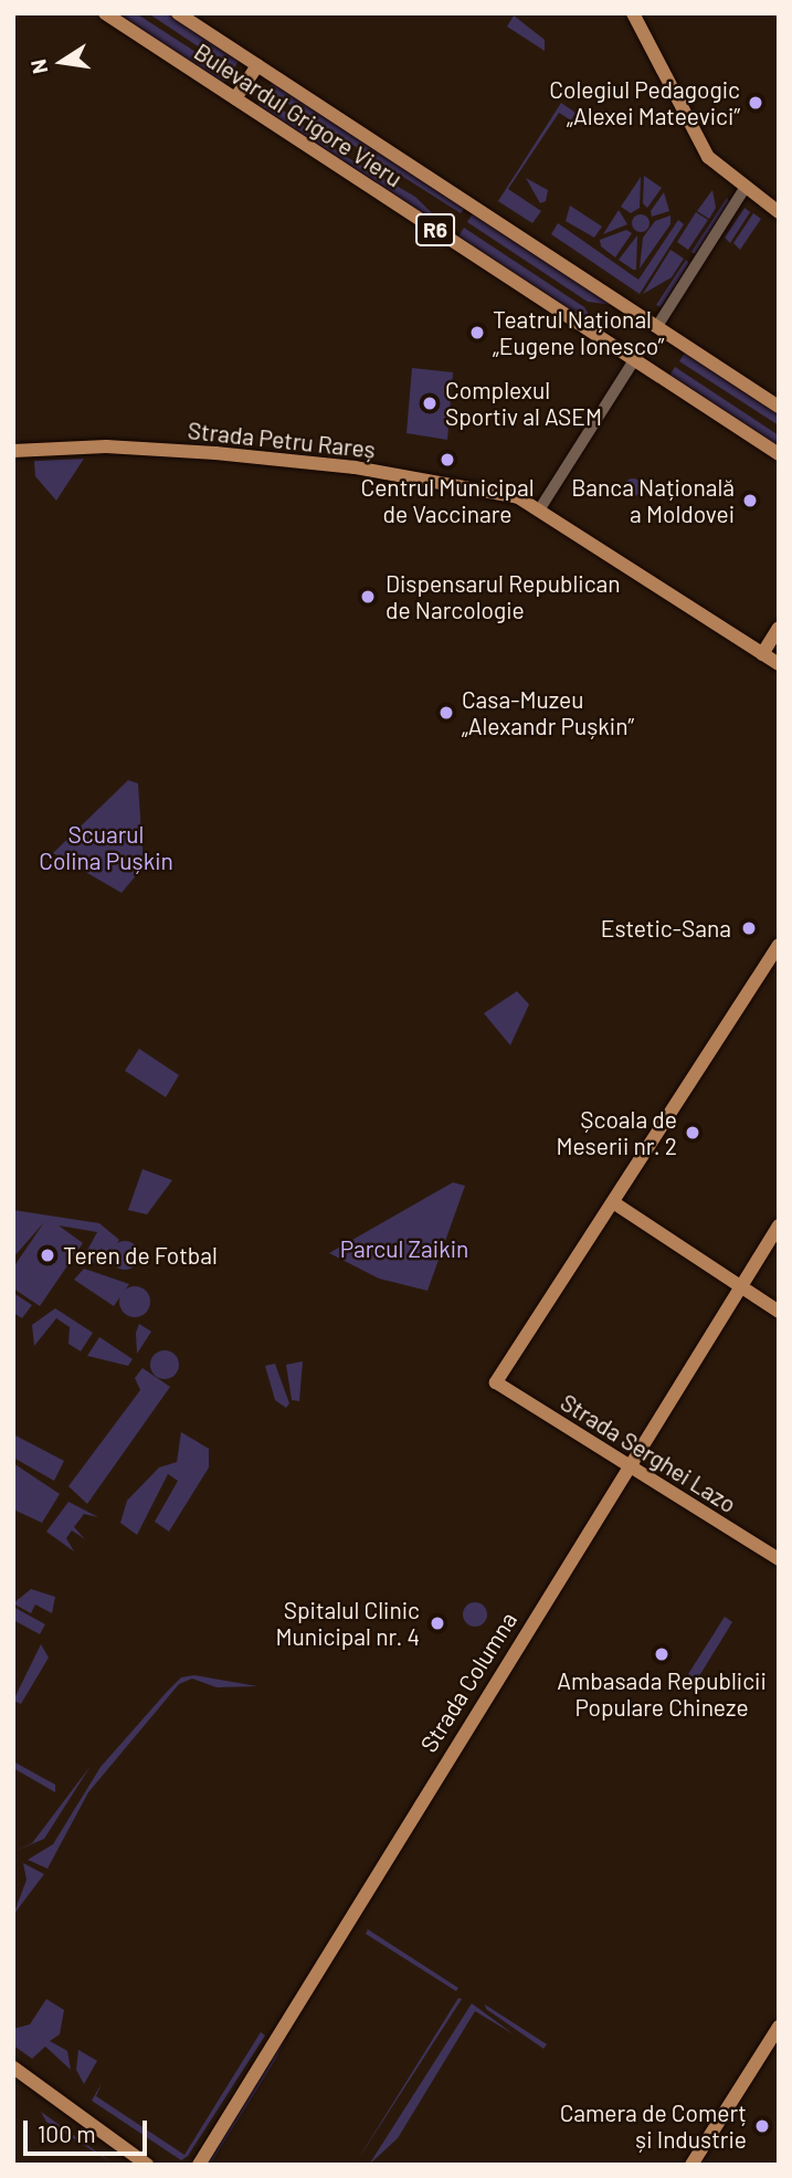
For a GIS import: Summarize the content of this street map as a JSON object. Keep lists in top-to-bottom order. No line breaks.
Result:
{"streets":{"main road":["Bulevardul Grigore Vieru","R6","Strada Petru Rareș","Strada Serghei Lazo","Strada Columna"]},"crossings":[["Strada Serghei Lazo","Strada Columna"]],"parks":["Scuarul Colina Pușkin","Parcul Zaikin"],"places":["Colegiul Pedagogic „Alexei Mateevici”","Teatrul Național „Eugene Ionesco”","Complexul Sportiv al ASEM","Centrul Municipal de Vaccinare","Banca Națională a Moldovei","Dispensarul Republican de Narcologie","Casa-Muzeu „Alexandr Pușkin”","Estetic-Sana","Școala de Meserii nr. 2","Teren de Fotbal","Spitalul Clinic Municipal nr. 4","Ambasada Republicii Populare Chineze","Camera de Comerț și Industrie"],"scale_bar":"100 m","north":"left"}
